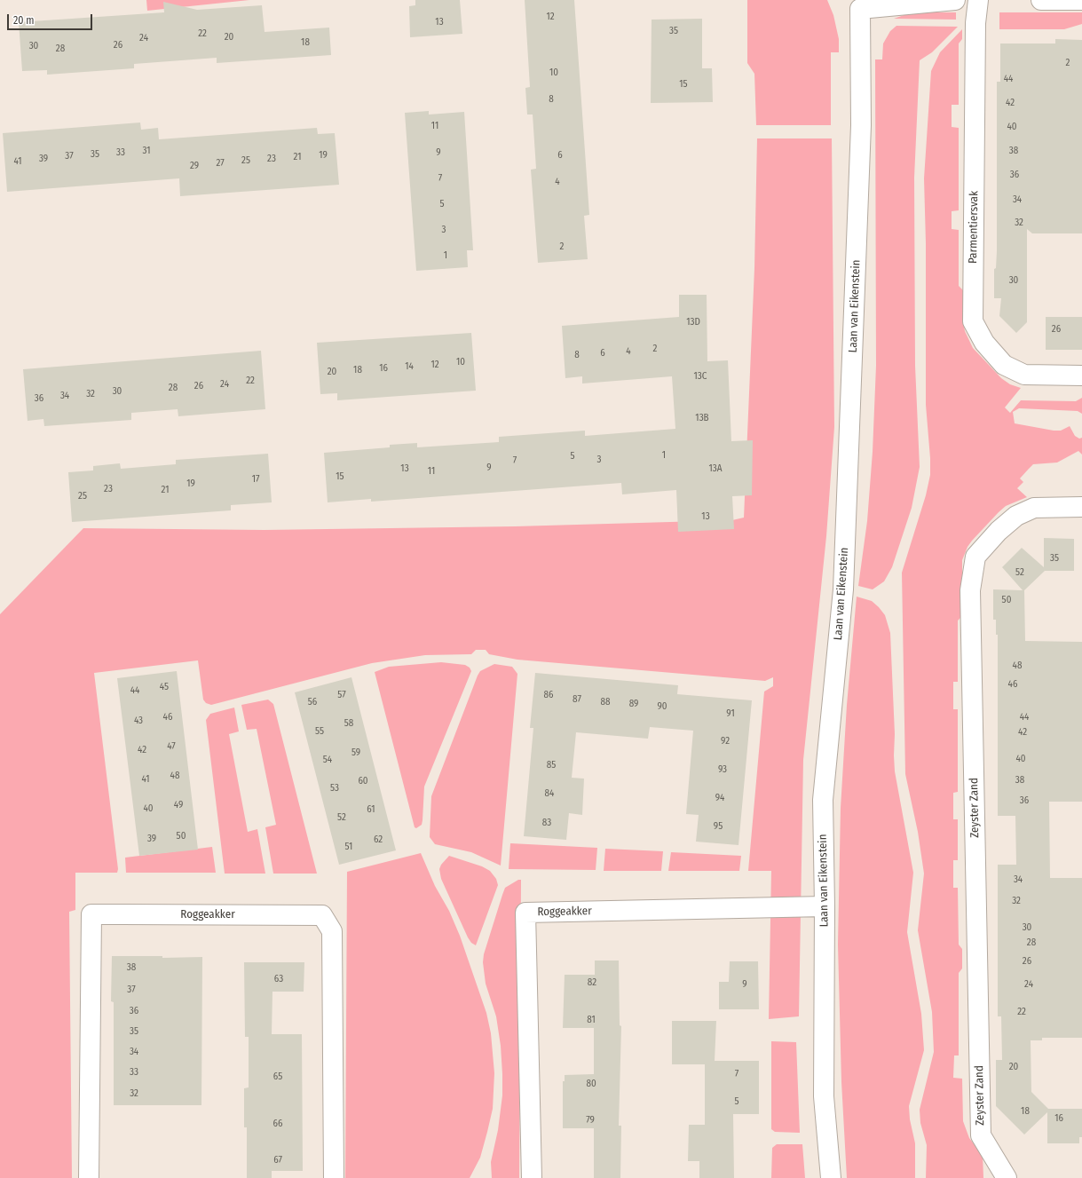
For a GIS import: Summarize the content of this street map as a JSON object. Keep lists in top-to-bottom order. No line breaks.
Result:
{"streets":{"street":["Parmentiersvak","Laan van Eikenstein","Zeyster Zand","Roggeakker"]},"crossings":[["Laan van Eikenstein","Roggeakker"]],"house_numbers":["12","13","35","22","20","24","18","26","30","28","2","10","44","15","8","42","11","40","31","38","33","9","35","19","6","37","21","39","23","25","41","27","29","36","7","4","34","5","32","3","2","1","30","13D","26","2","4","6","8","10","12","14","16","18","20","13C","22","24","26","28","30","32","34","36","13B","1","5","3","7","9","13","13A","11","15","17","19","23","21","25","13","35","52","50","48","46","45","44","57","86","87","56","88","89","90","91","46","44","43","58","55","42","92","47","42","59","40","54","85","93","48","41","38","60","53","84","94","36","49","40","61","52","83","95","50","39","62","51","34","32","30","28","26","38","63","82","9","24","37","36","22","81","35","34","20","33","7","65","80","32","5","18","16","79","66","67"],"scale_bar":"20 m"}
